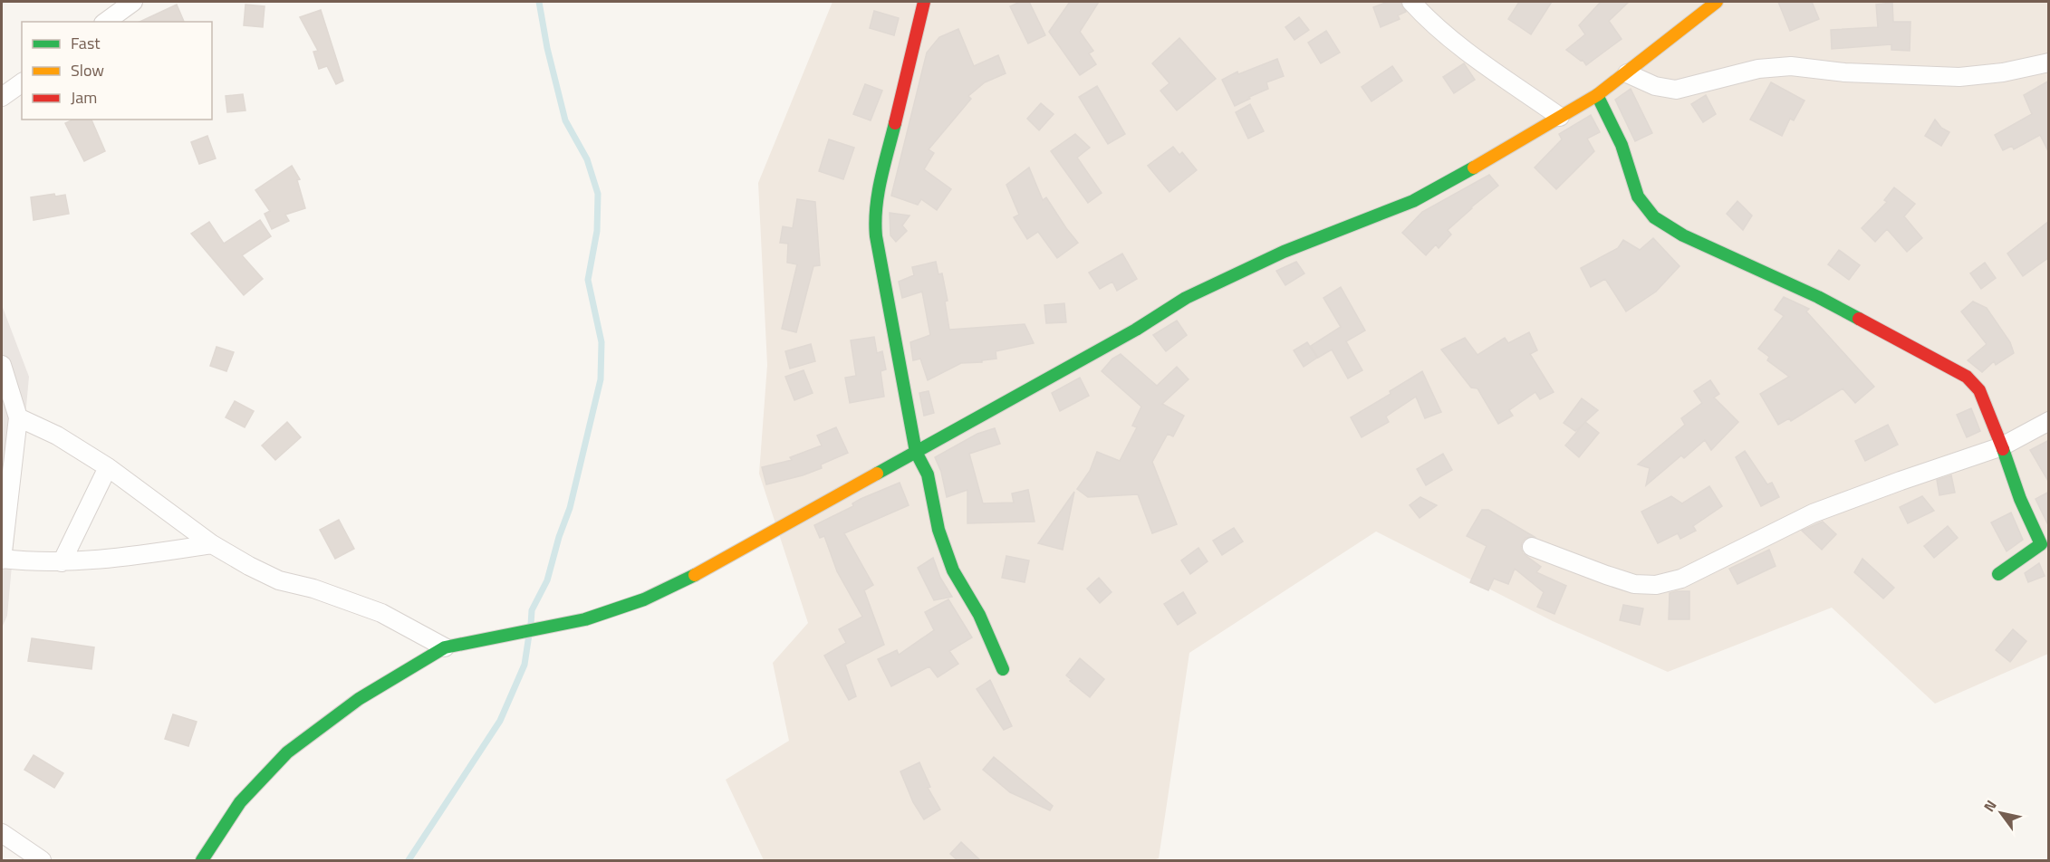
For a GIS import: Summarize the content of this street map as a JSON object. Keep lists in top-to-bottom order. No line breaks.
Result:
{"legend":["Fast","Slow","Jam"],"north":"top left"}
